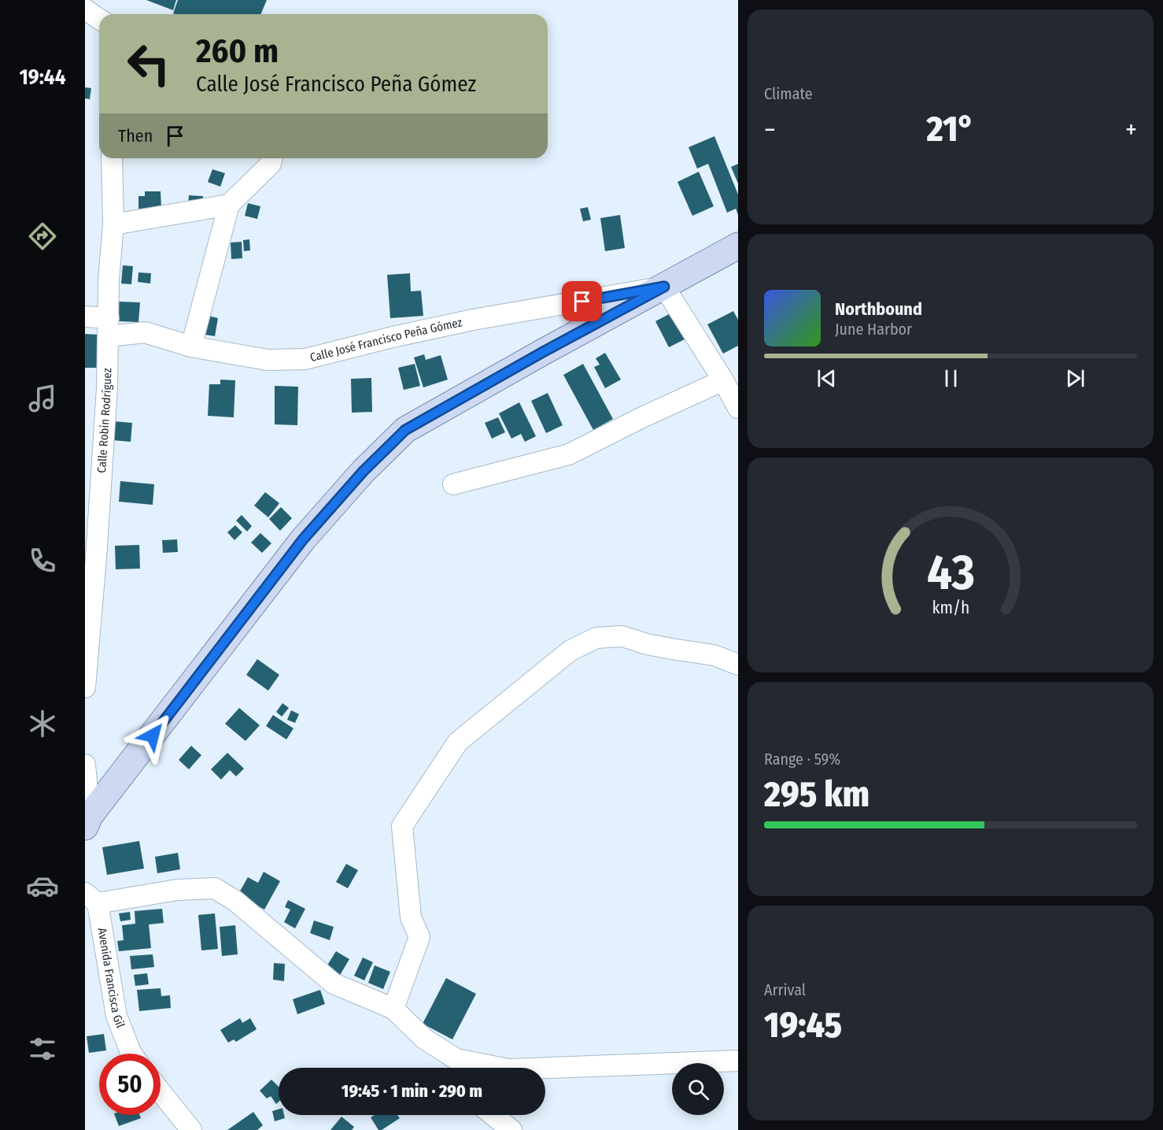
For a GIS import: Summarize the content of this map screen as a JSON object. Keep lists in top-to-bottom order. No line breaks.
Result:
{"streets":{"street":["Calle José Francisco Peña Gómez","Calle Robin Rodríguez","Avenida Francisca Gil"]},"crossings":[["Calle José Francisco Peña Gómez","Calle Robin Rodríguez"]],"page":{"tabs":"19:44","tile":["Climate",["Range · 59%","295 km"],["Arrival","19:45"]],"turn":["260 m","Calle José Francisco Peña Gómez"],"heat":["−","21°","+"],"then":"Then","song":["Northbound","June Harbor"],"limit":"50","trip":"19:45 · 1 min · 290 m","gauge":["43","km/h"]}}
